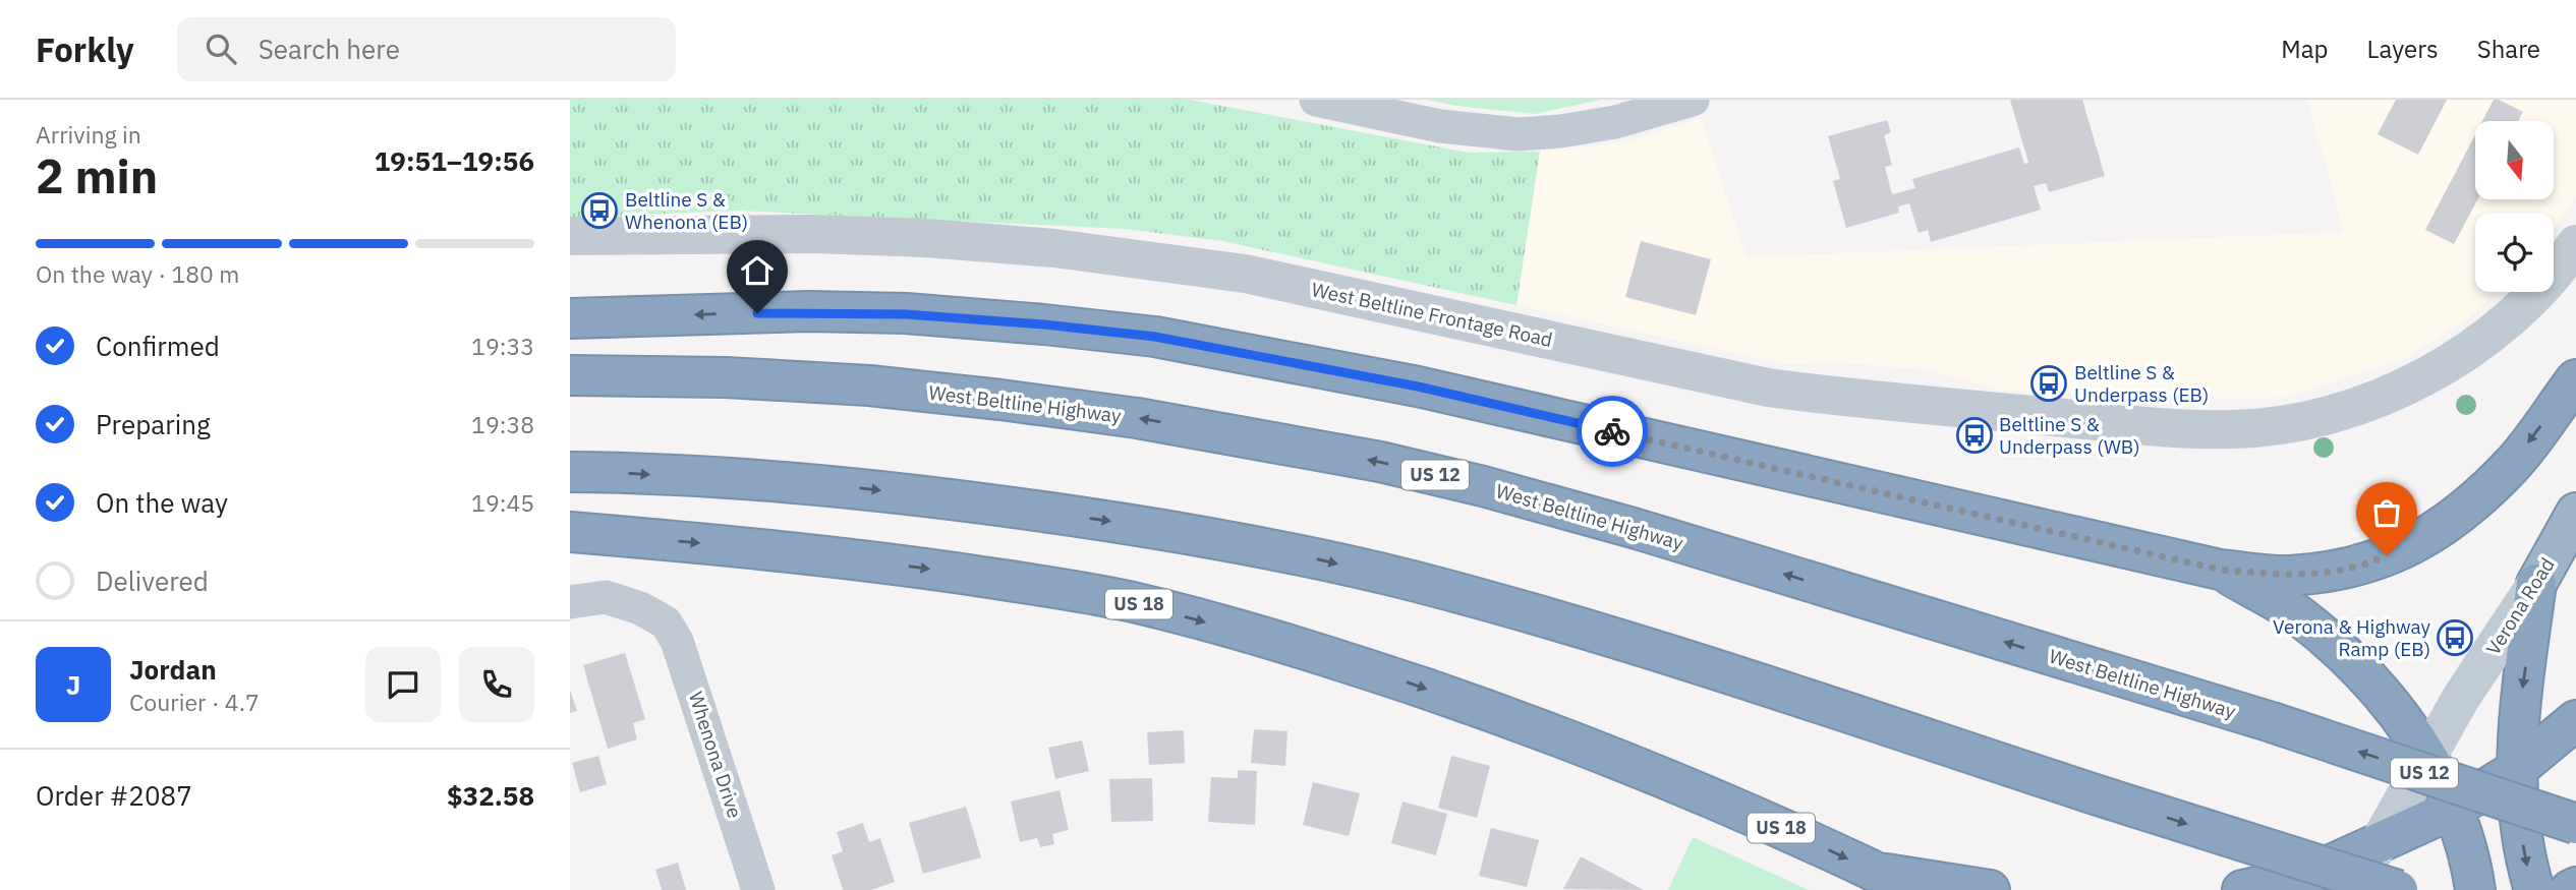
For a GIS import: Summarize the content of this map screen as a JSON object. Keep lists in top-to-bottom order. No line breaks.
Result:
{"streets":{"highway":["West Beltline Highway","US 12","US 18","Verona Road"],"street":["West Beltline Frontage Road","Whenona Drive"]},"places":{"bus stop":["Beltline S & Whenona (EB)","Beltline S & Underpass (EB)","Beltline S & Underpass (WB)","Verona & Highway Ramp (EB)"]},"north":"bottom","page":{"header":"Forkly","search":"Search here","nav":["Map","Layers","Share"],"heading":["2 min","Arriving in","19:51–19:56"],"panel":["Jordan","Courier · 4.7","Order #2087","$32.58"],"bar":"On the way · 180 m","list":[["Confirmed","19:33"],["Preparing","19:38"],["On the way","19:45"],"Delivered"],"round":"J"}}
